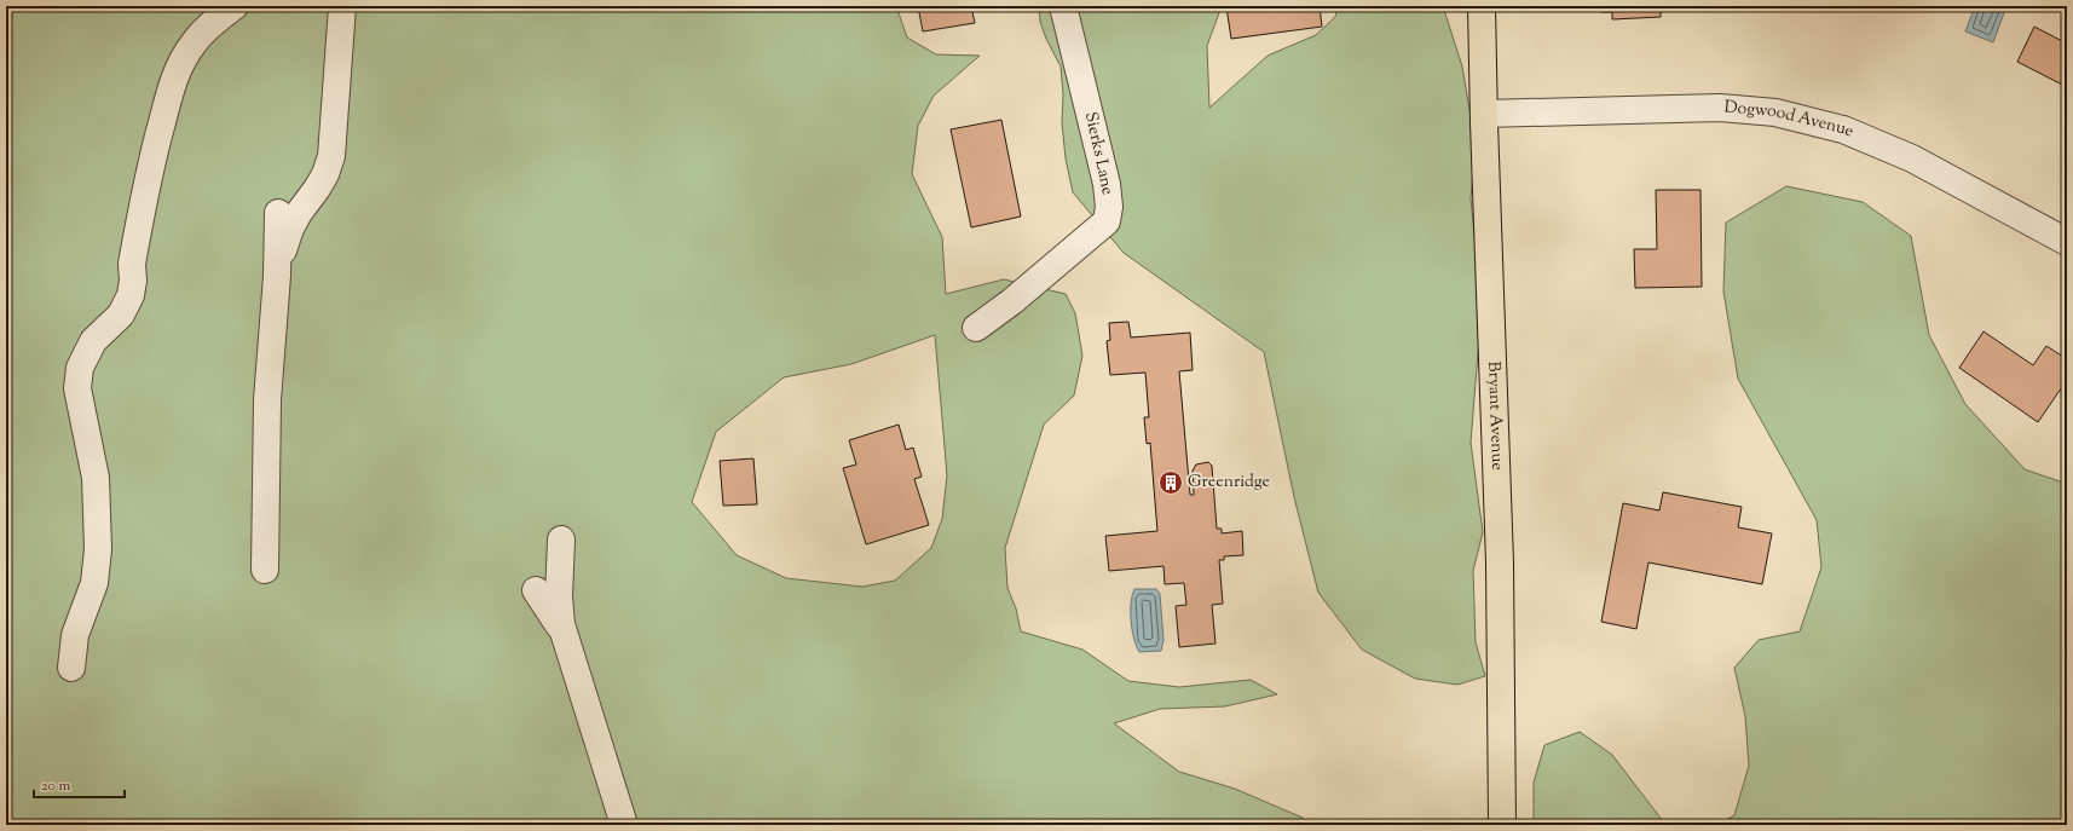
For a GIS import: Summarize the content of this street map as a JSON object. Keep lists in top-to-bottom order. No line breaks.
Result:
{"streets":{"main road":["Bryant Avenue"],"street":["Dogwood Avenue","Sierks Lane"]},"crossings":[["Dogwood Avenue","Bryant Avenue"]],"places":{"building":["Greenridge"]},"scale_bar":"20 m"}
